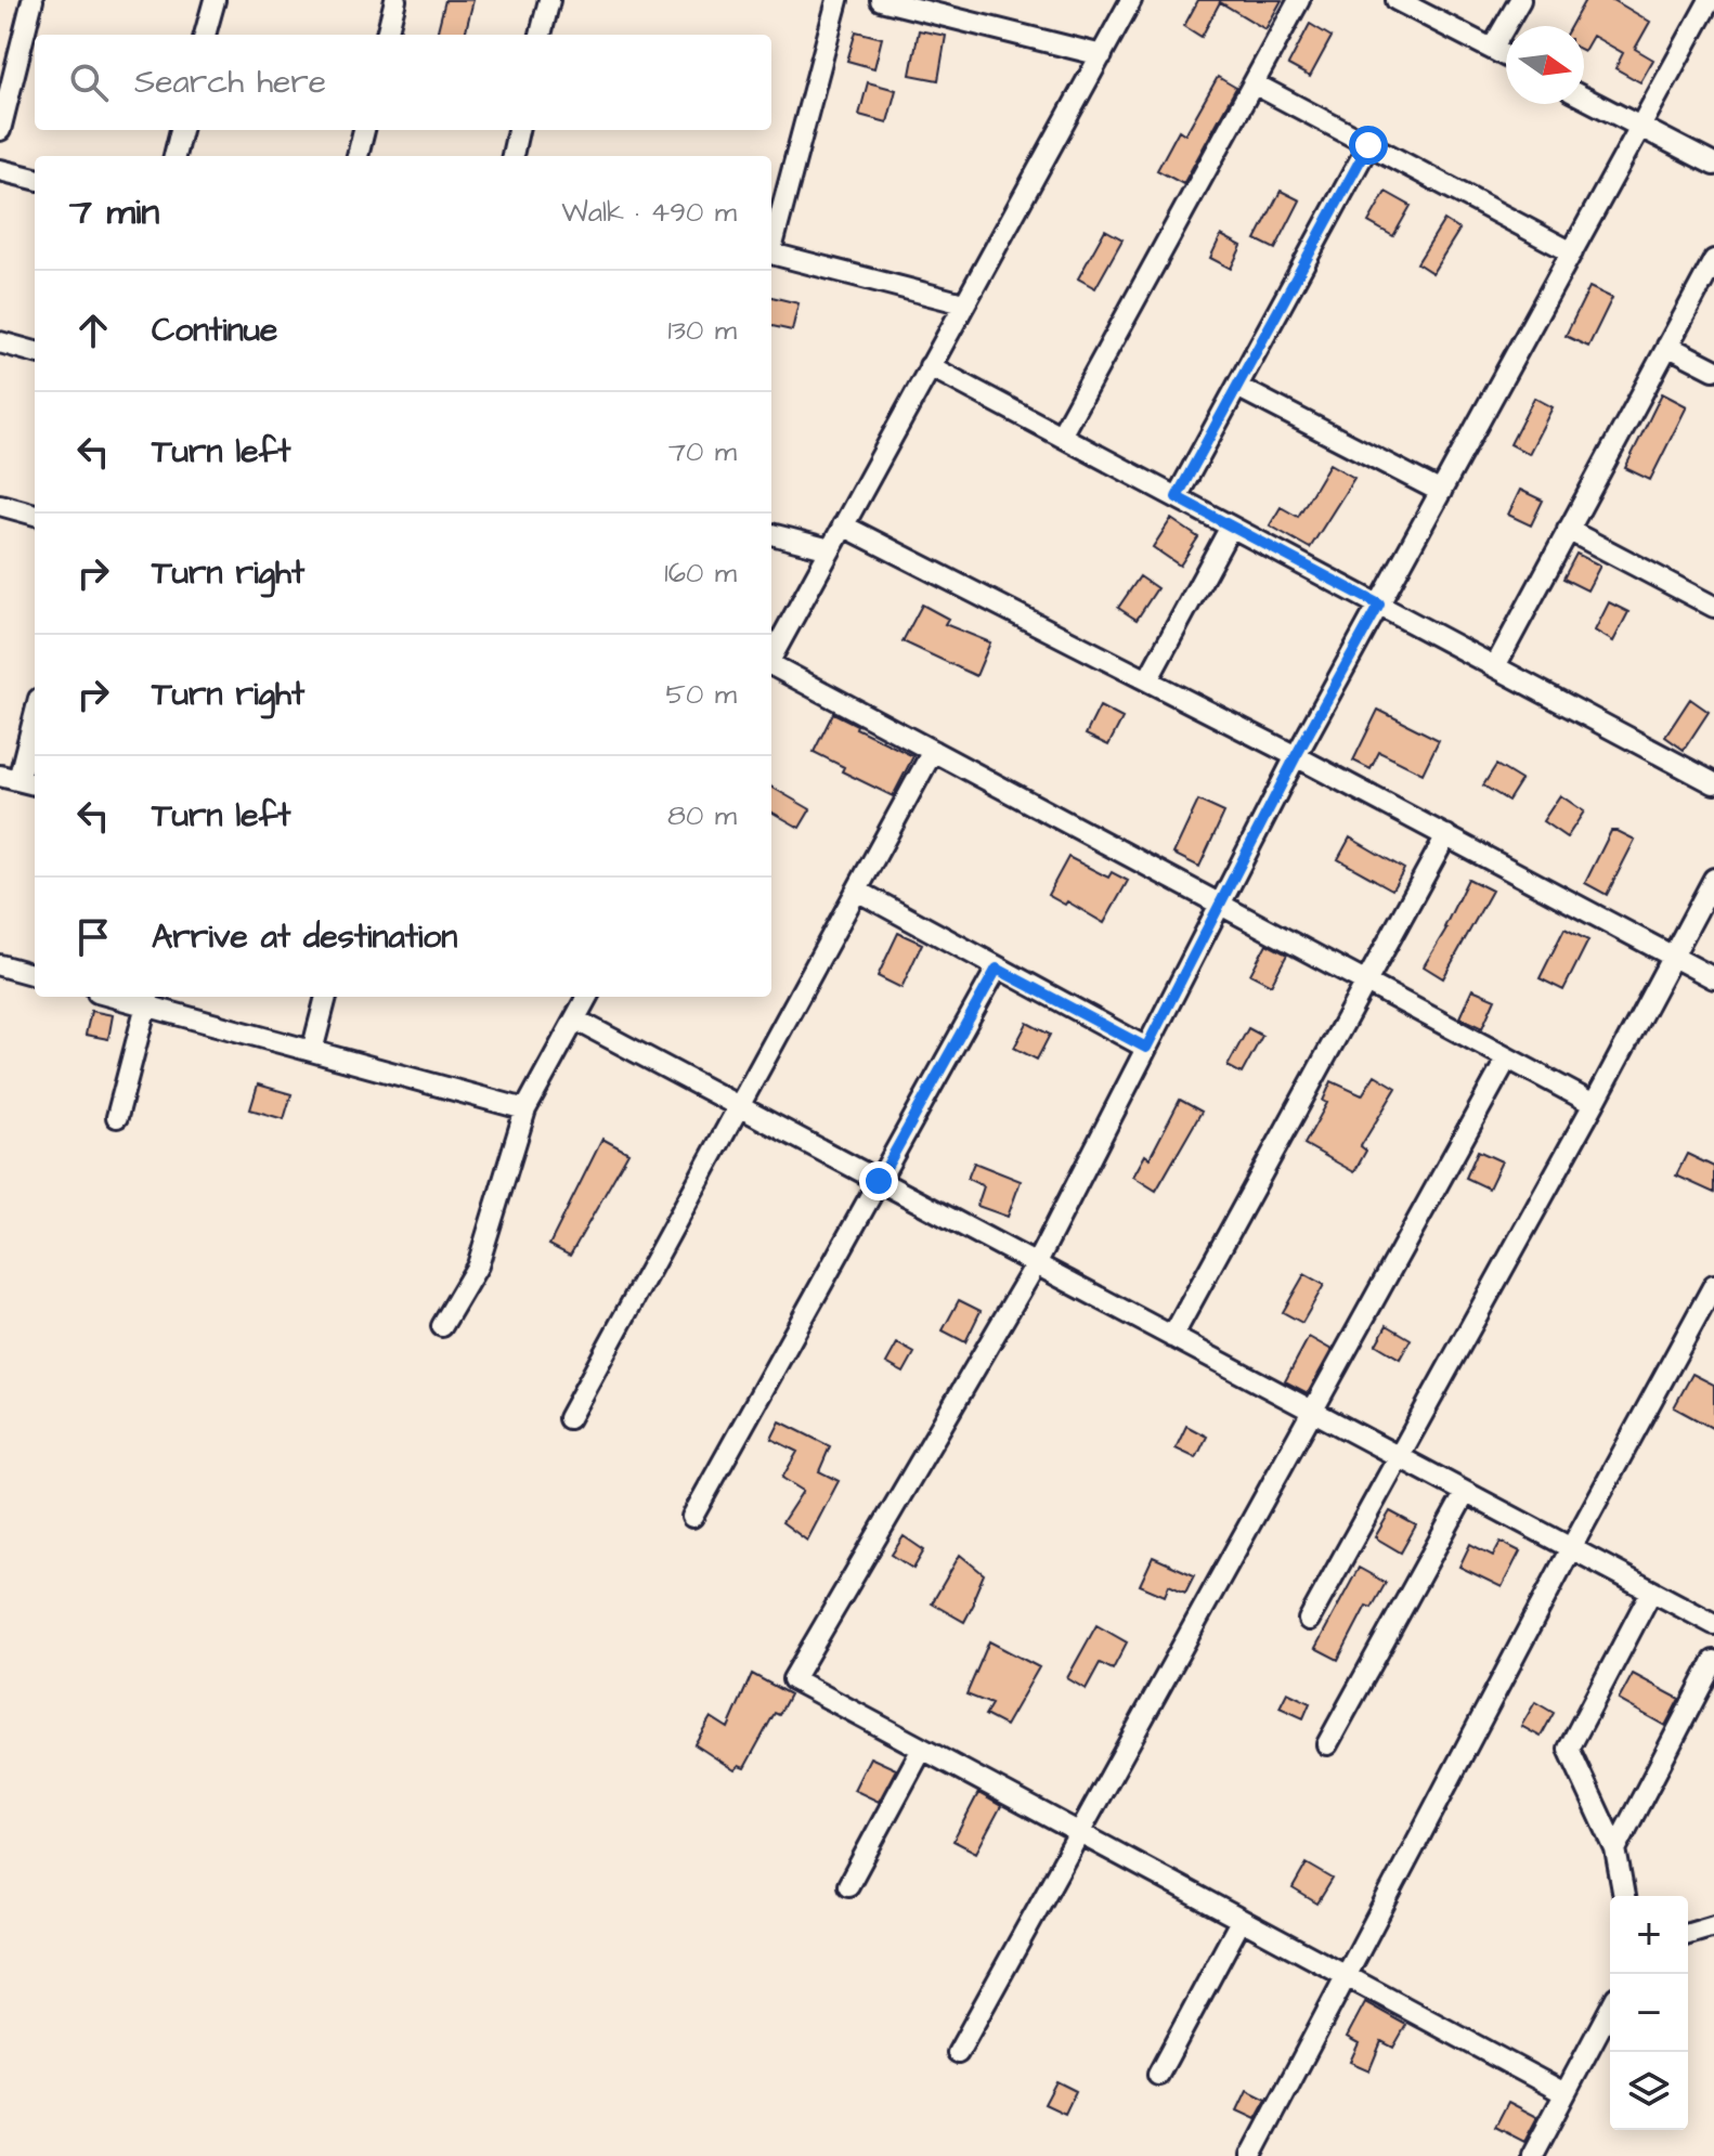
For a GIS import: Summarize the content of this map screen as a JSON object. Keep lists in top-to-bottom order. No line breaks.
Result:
{"north":"right","page":{"search":"Search here","heading":["7 min","Walk · 490 m"],"list":[["Continue","130 m"],["Turn left","70 m"],["Turn right","160 m"],["Turn right","50 m"],["Turn left","80 m"],"Arrive at destination"],"map_buttons":["+","−"]}}
